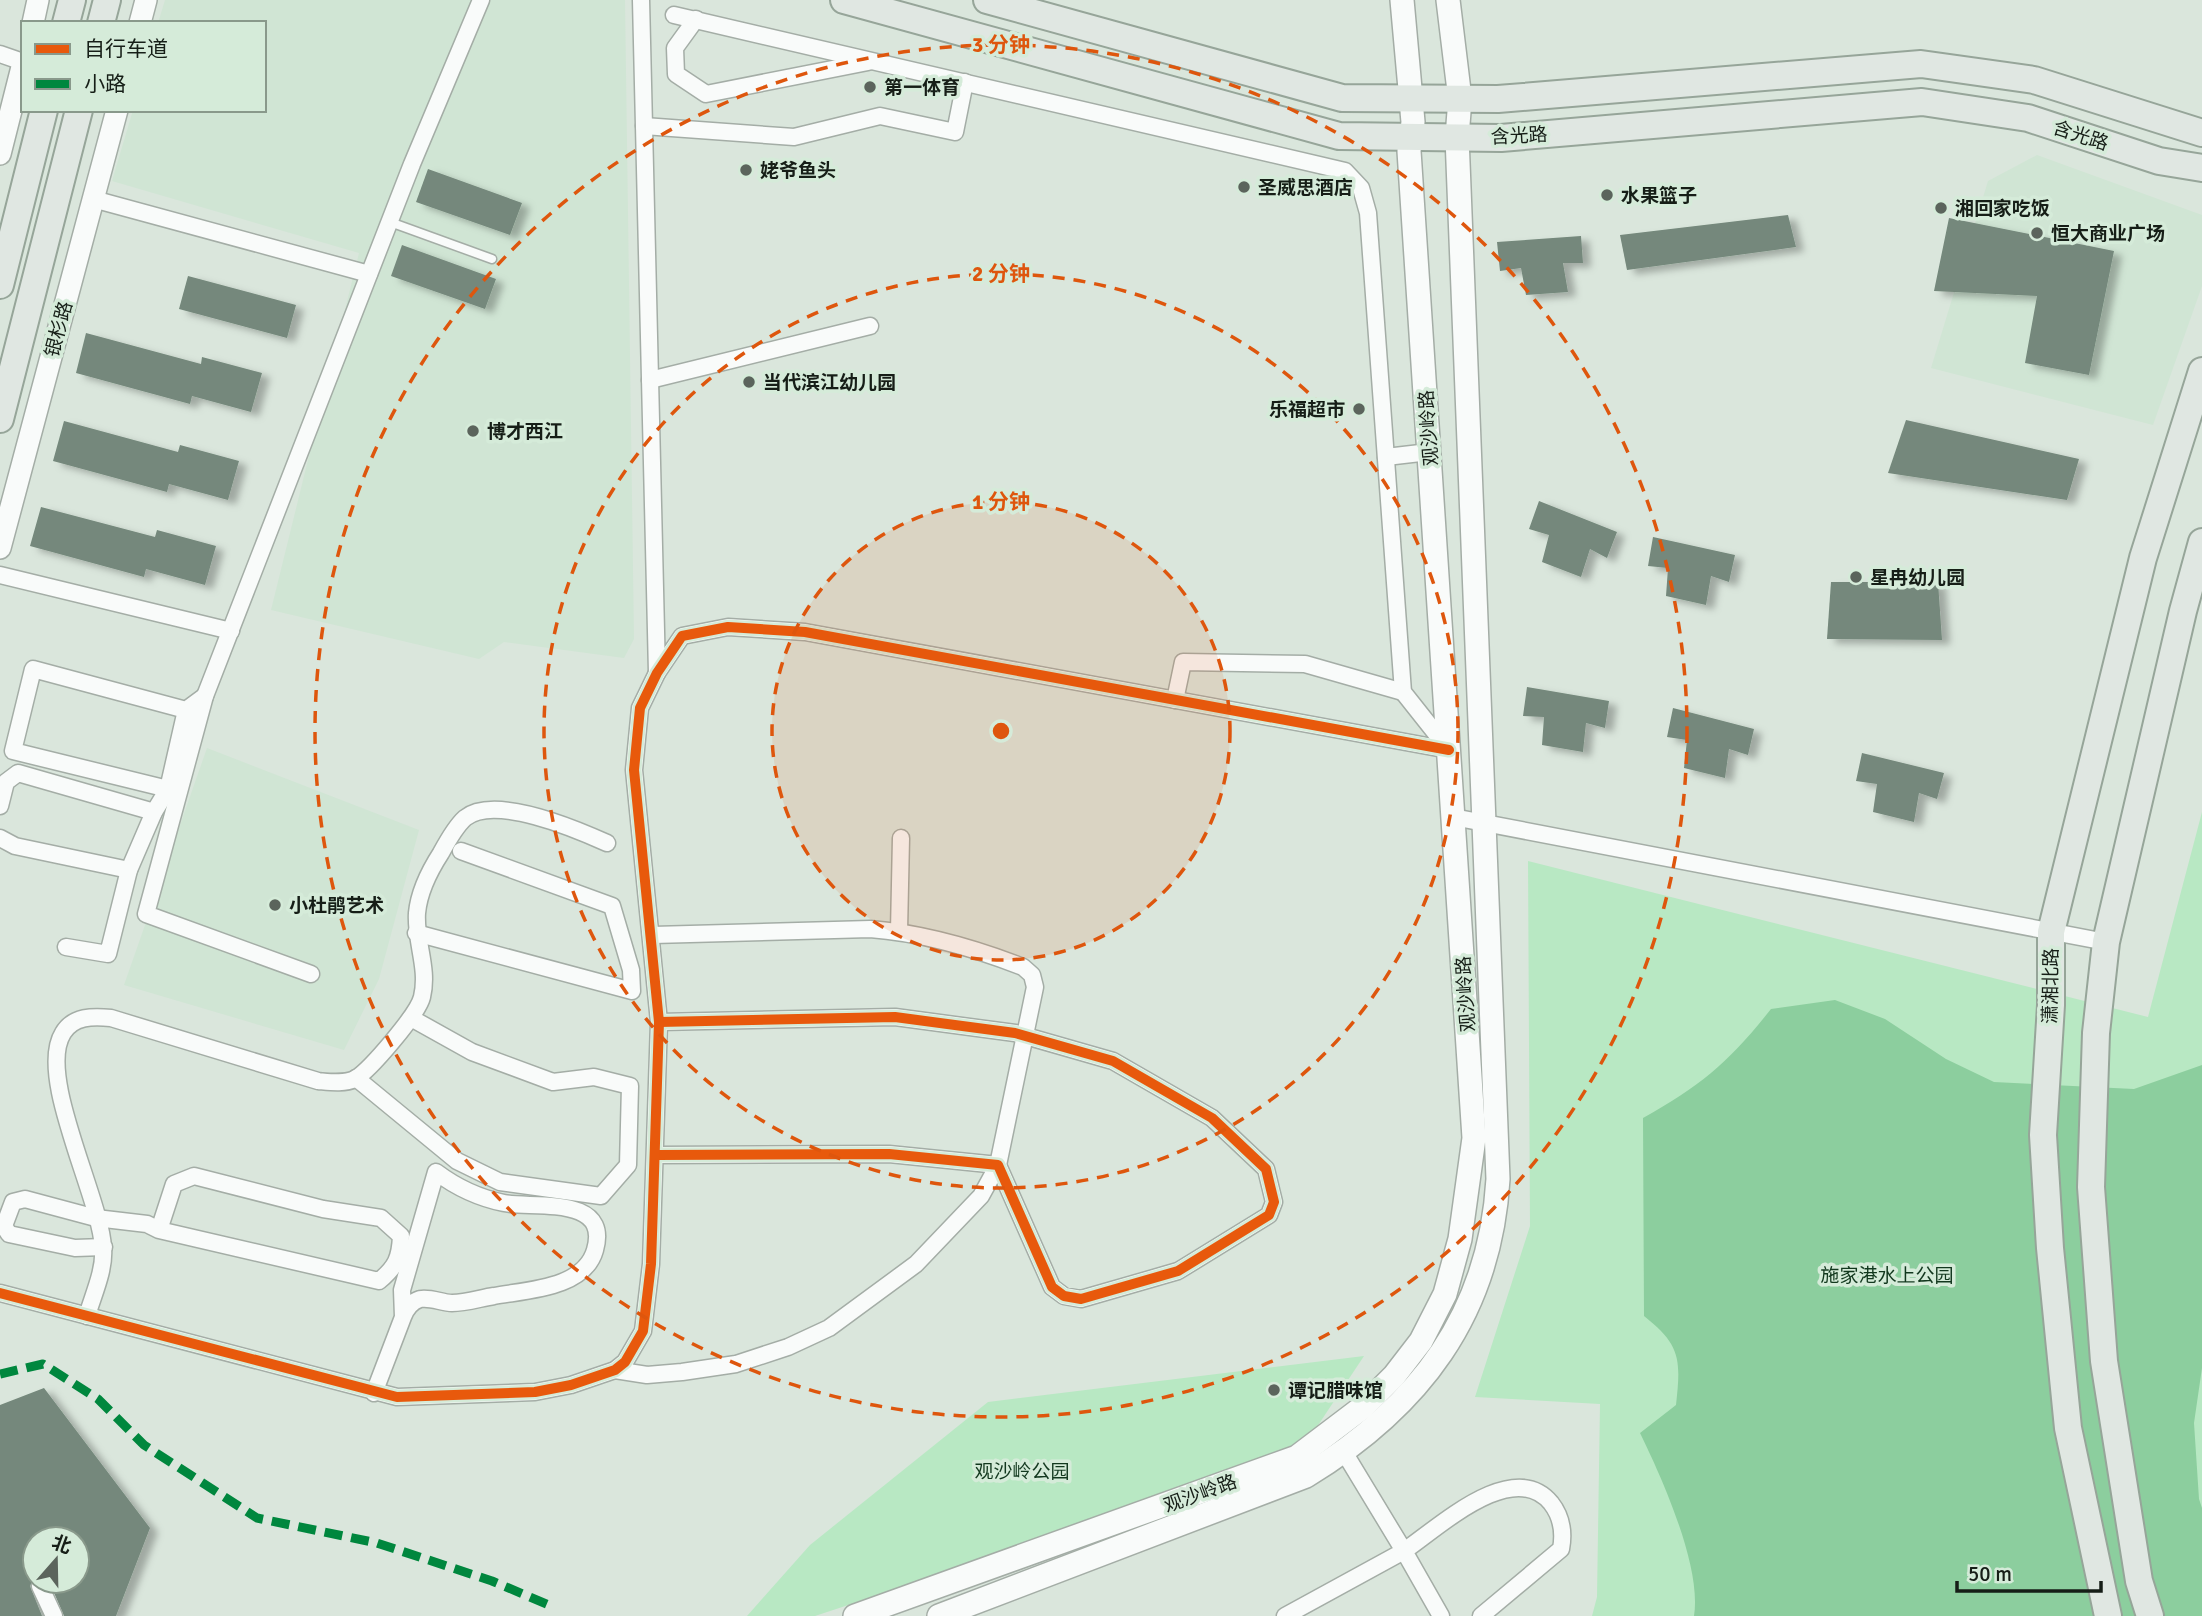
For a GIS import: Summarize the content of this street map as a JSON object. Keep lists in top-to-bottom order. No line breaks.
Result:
{"streets":{"main road":["含光路","银杉路","观沙岭路","潇湘北路"]},"crossings":[["含光路","观沙岭路"]],"parks":["施家港水上公园","观沙岭公园"],"places":["第一体育","姥爷鱼头","圣威思酒店","水果篮子","湘回家吃饭","恒大商业广场","当代滨江幼儿园","乐福超市","博才西江","星冉幼儿园","小杜鹃艺术","谭记腊味馆"],"legend":["自行车道","小路"],"scale_bar":"50 m","north":"top","rings":["3 分钟","2 分钟","1 分钟"]}
